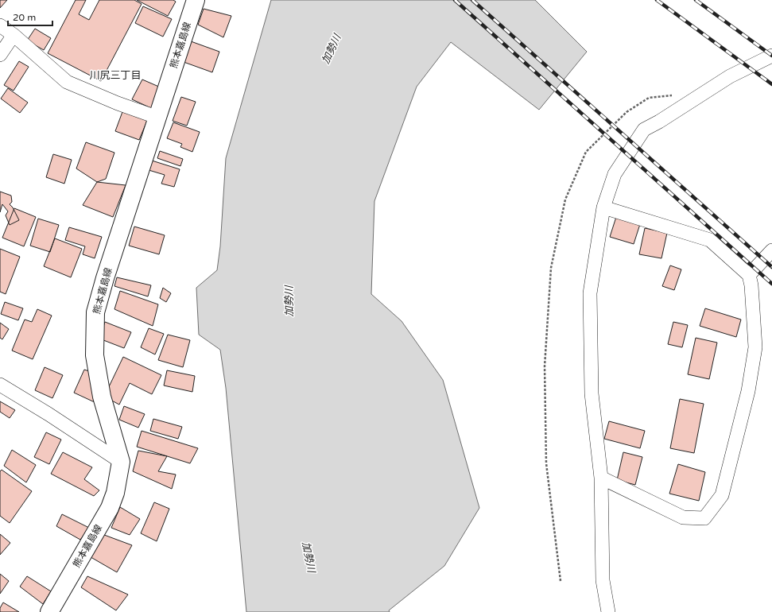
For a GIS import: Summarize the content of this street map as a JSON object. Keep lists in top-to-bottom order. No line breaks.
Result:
{"streets":{"main road":["熊本嘉島線"]},"districts":["川尻三丁目"],"water":["加勢川"],"scale_bar":"20 m"}
